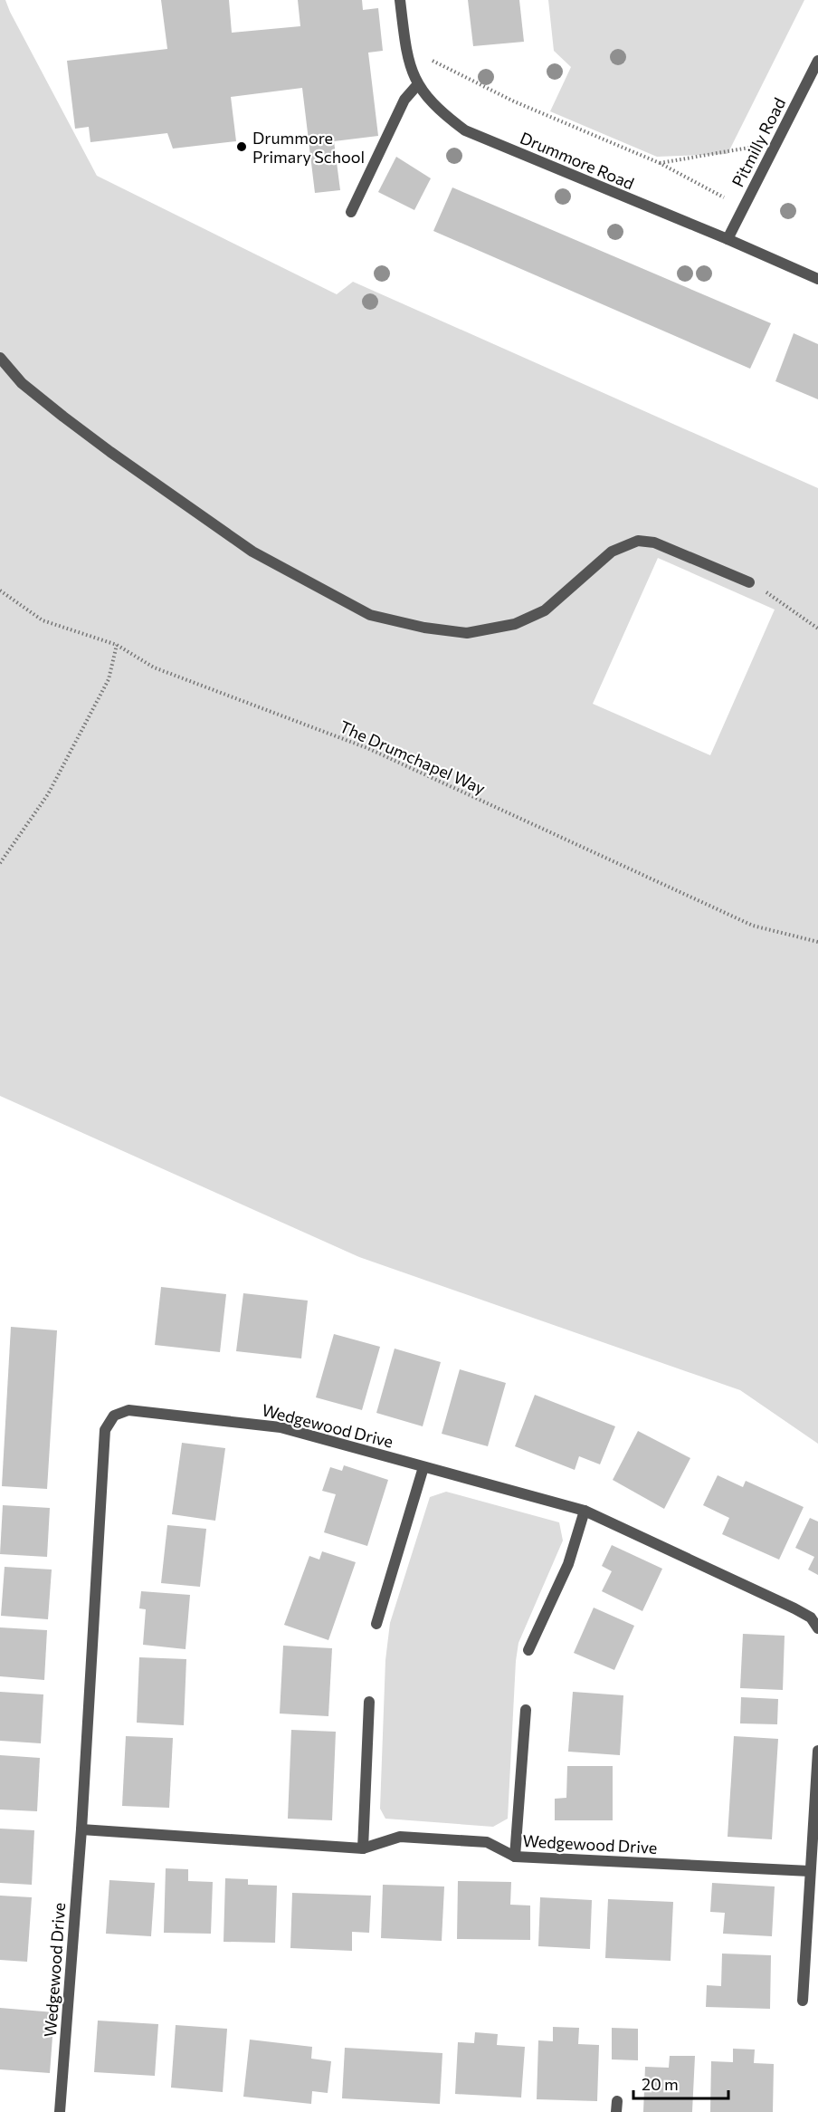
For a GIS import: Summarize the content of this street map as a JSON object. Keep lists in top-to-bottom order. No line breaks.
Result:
{"streets":{"street":["Pitmilly Road","Drummore Road","Wedgewood Drive"],"path":["The Drumchapel Way"]},"crossings":[["Pitmilly Road","Drummore Road"]],"places":["Drummore Primary School"],"scale_bar":"20 m"}
